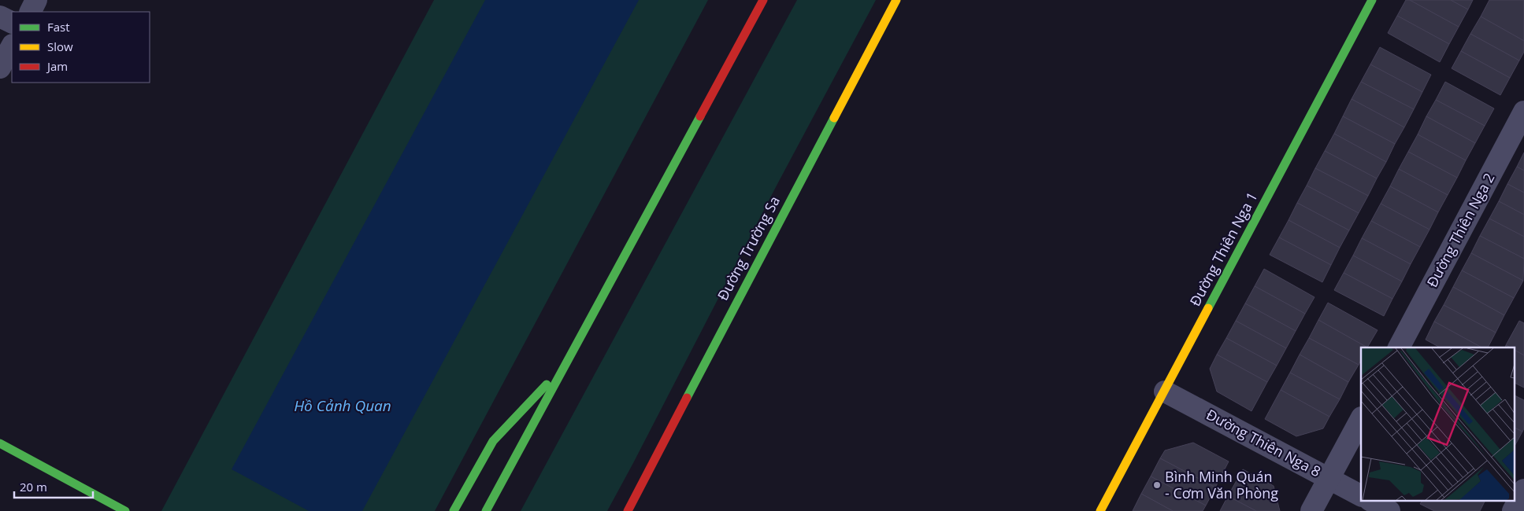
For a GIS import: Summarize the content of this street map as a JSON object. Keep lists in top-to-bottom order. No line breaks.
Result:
{"streets":{"main road":["Đường Trường Sa","Đường Thiên Nga 1"],"street":["Đường Thiên Nga 2","Đường Thiên Nga 8"]},"crossings":[["Đường Thiên Nga 1","Đường Thiên Nga 8"]],"water":["Hồ Cảnh Quan"],"places":["Bình Minh Quán - Cơm Văn Phòng"],"legend":["Fast","Slow","Jam"],"scale_bar":"20 m"}
